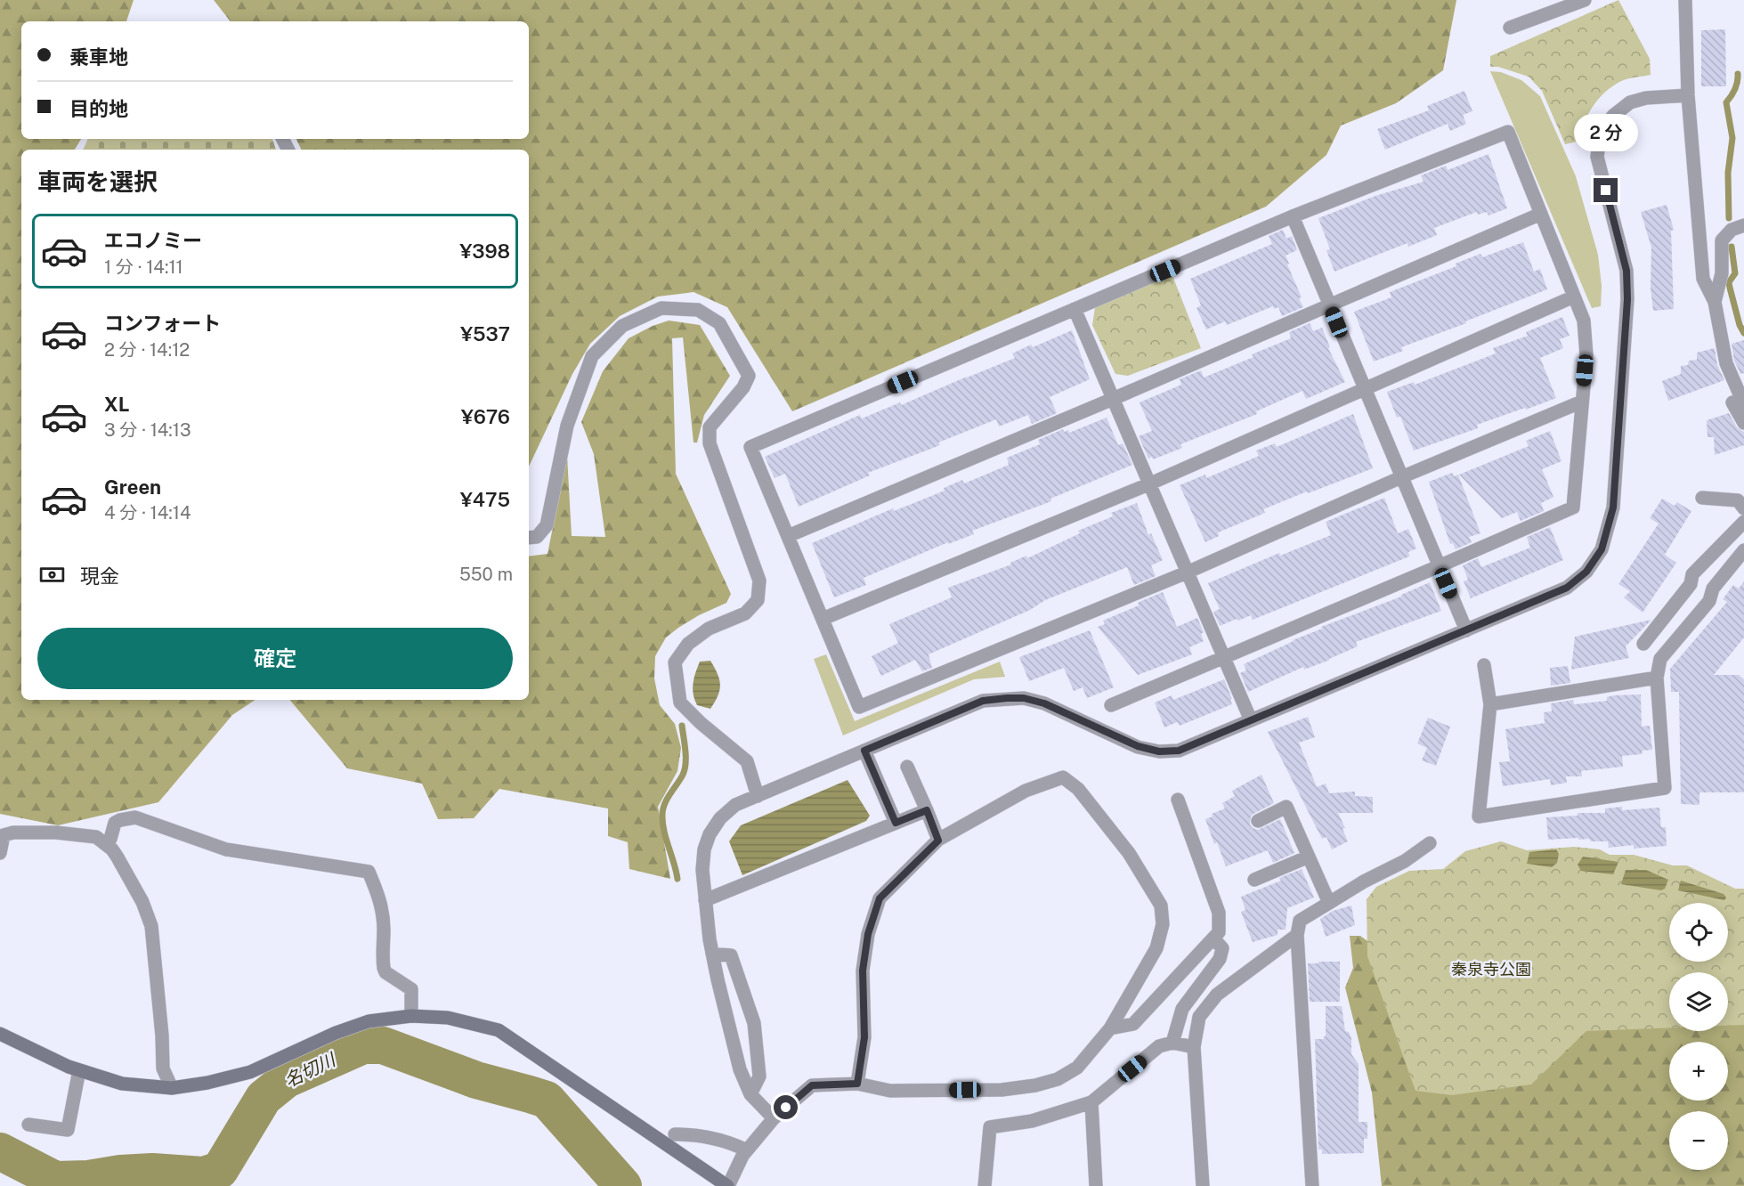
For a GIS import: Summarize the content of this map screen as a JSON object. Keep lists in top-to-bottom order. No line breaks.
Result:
{"water":["名切川"],"parks":["秦泉寺公園"],"page":{"banner":["乗車地","目的地"],"bubble":"2 分","heading":"車両を選択","list":[{"name":"エコノミー","note":"1 分 · 14:11","value":"¥398"},{"name":"コンフォート","note":"2 分 · 14:12","value":"¥537"},{"name":"XL","note":"3 分 · 14:13","value":"¥676"},{"name":"Green","note":"4 分 · 14:14","value":"¥475"}],"pay":["現金","550 m"],"buttons":"確定","map_buttons":["+","−"]}}
